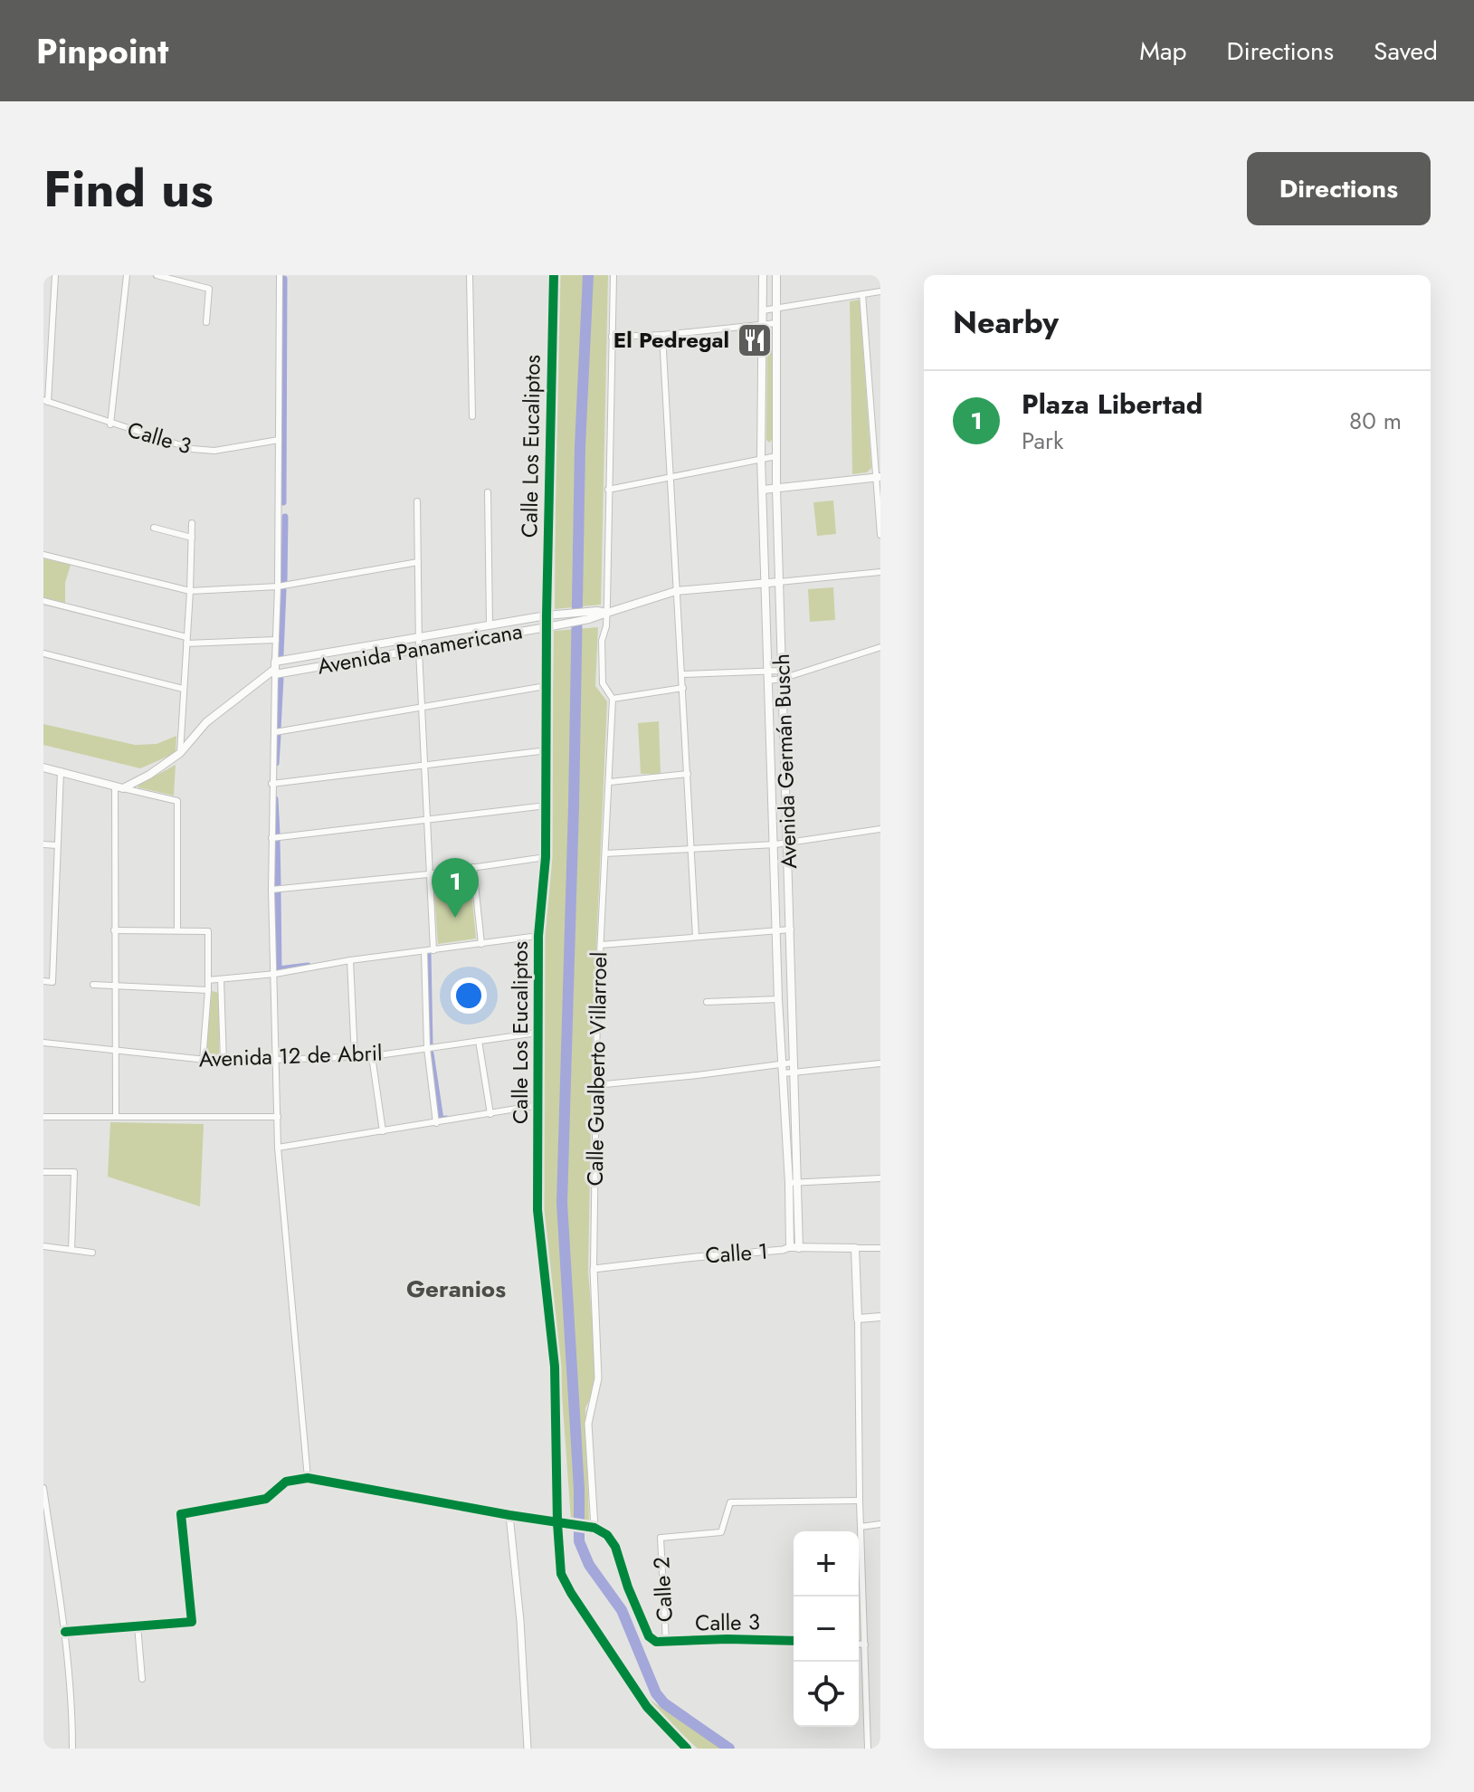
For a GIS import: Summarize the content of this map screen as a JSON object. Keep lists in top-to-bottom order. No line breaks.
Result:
{"streets":{"main road":["Avenida Panamericana","Avenida Germán Busch","Calle 1"],"street":["Calle 3","Calle Los Eucaliptos","Avenida 12 de Abril","Calle Gualberto Villarroel","Calle 2"]},"crossings":[["Calle 3","Calle Gualberto Villarroel"],["Calle 3","Calle 2"],["Calle Los Eucaliptos","Avenida Panamericana"],["Calle Los Eucaliptos","Avenida 12 de Abril"],["Avenida Panamericana","Avenida Germán Busch"],["Avenida Panamericana","Calle Gualberto Villarroel"],["Avenida Germán Busch","Calle 1"],["Calle Gualberto Villarroel","Calle 1"]],"districts":["Geranios"],"places":{"restaurant":["El Pedregal"]},"page":{"header":"Pinpoint","nav":["Map","Directions","Saved"],"title":"Find us","buttons":"Directions","heading":"Nearby","list":[{"mark":"1","name":"Plaza Libertad","note":"Park","value":"80 m"}],"pins":"1","map_buttons":["+","−"]}}
